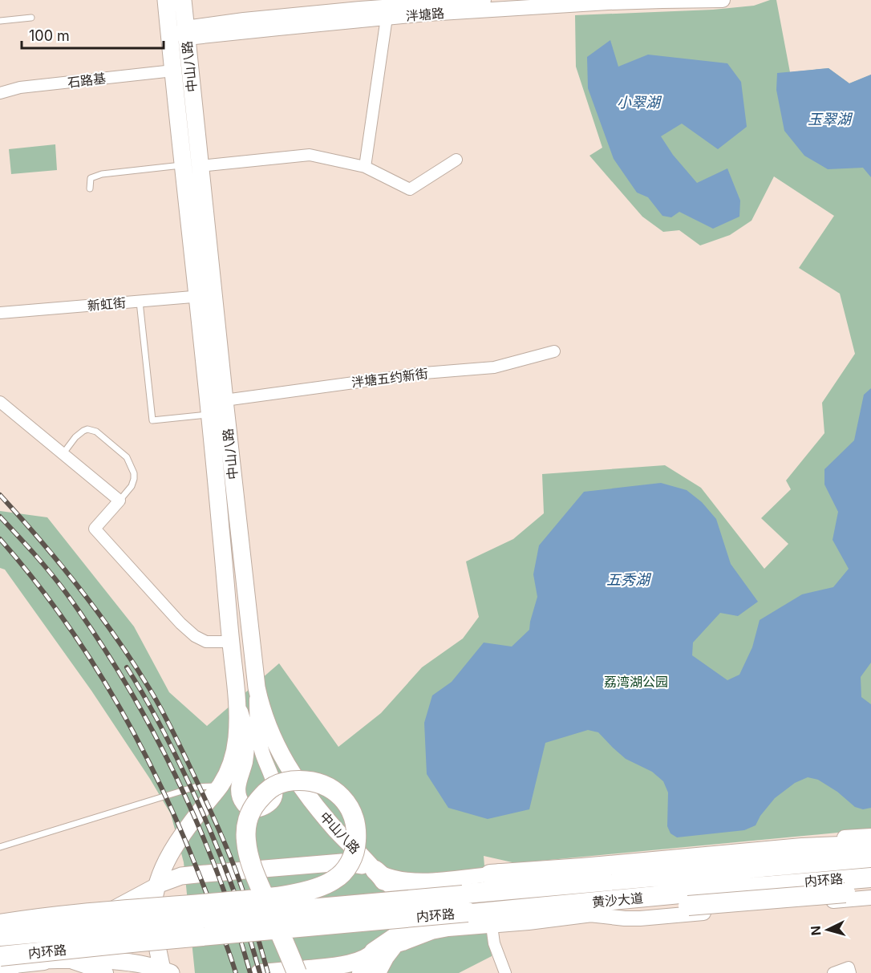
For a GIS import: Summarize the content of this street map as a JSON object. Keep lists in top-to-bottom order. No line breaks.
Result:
{"streets":{"highway":["内环路","黄沙大道"],"main road":["泮塘路","中山八路"],"street":["石路基","新虹街","泮塘五约新街"]},"crossings":[["泮塘路","中山八路"],["中山八路","石路基"],["中山八路","新虹街"],["中山八路","泮塘五约新街"],["中山八路","黄沙大道"],["内环路","黄沙大道"]],"water":["小翠湖","玉翠湖","五秀湖"],"parks":["荔湾湖公园"],"scale_bar":"100 m","north":"left"}
